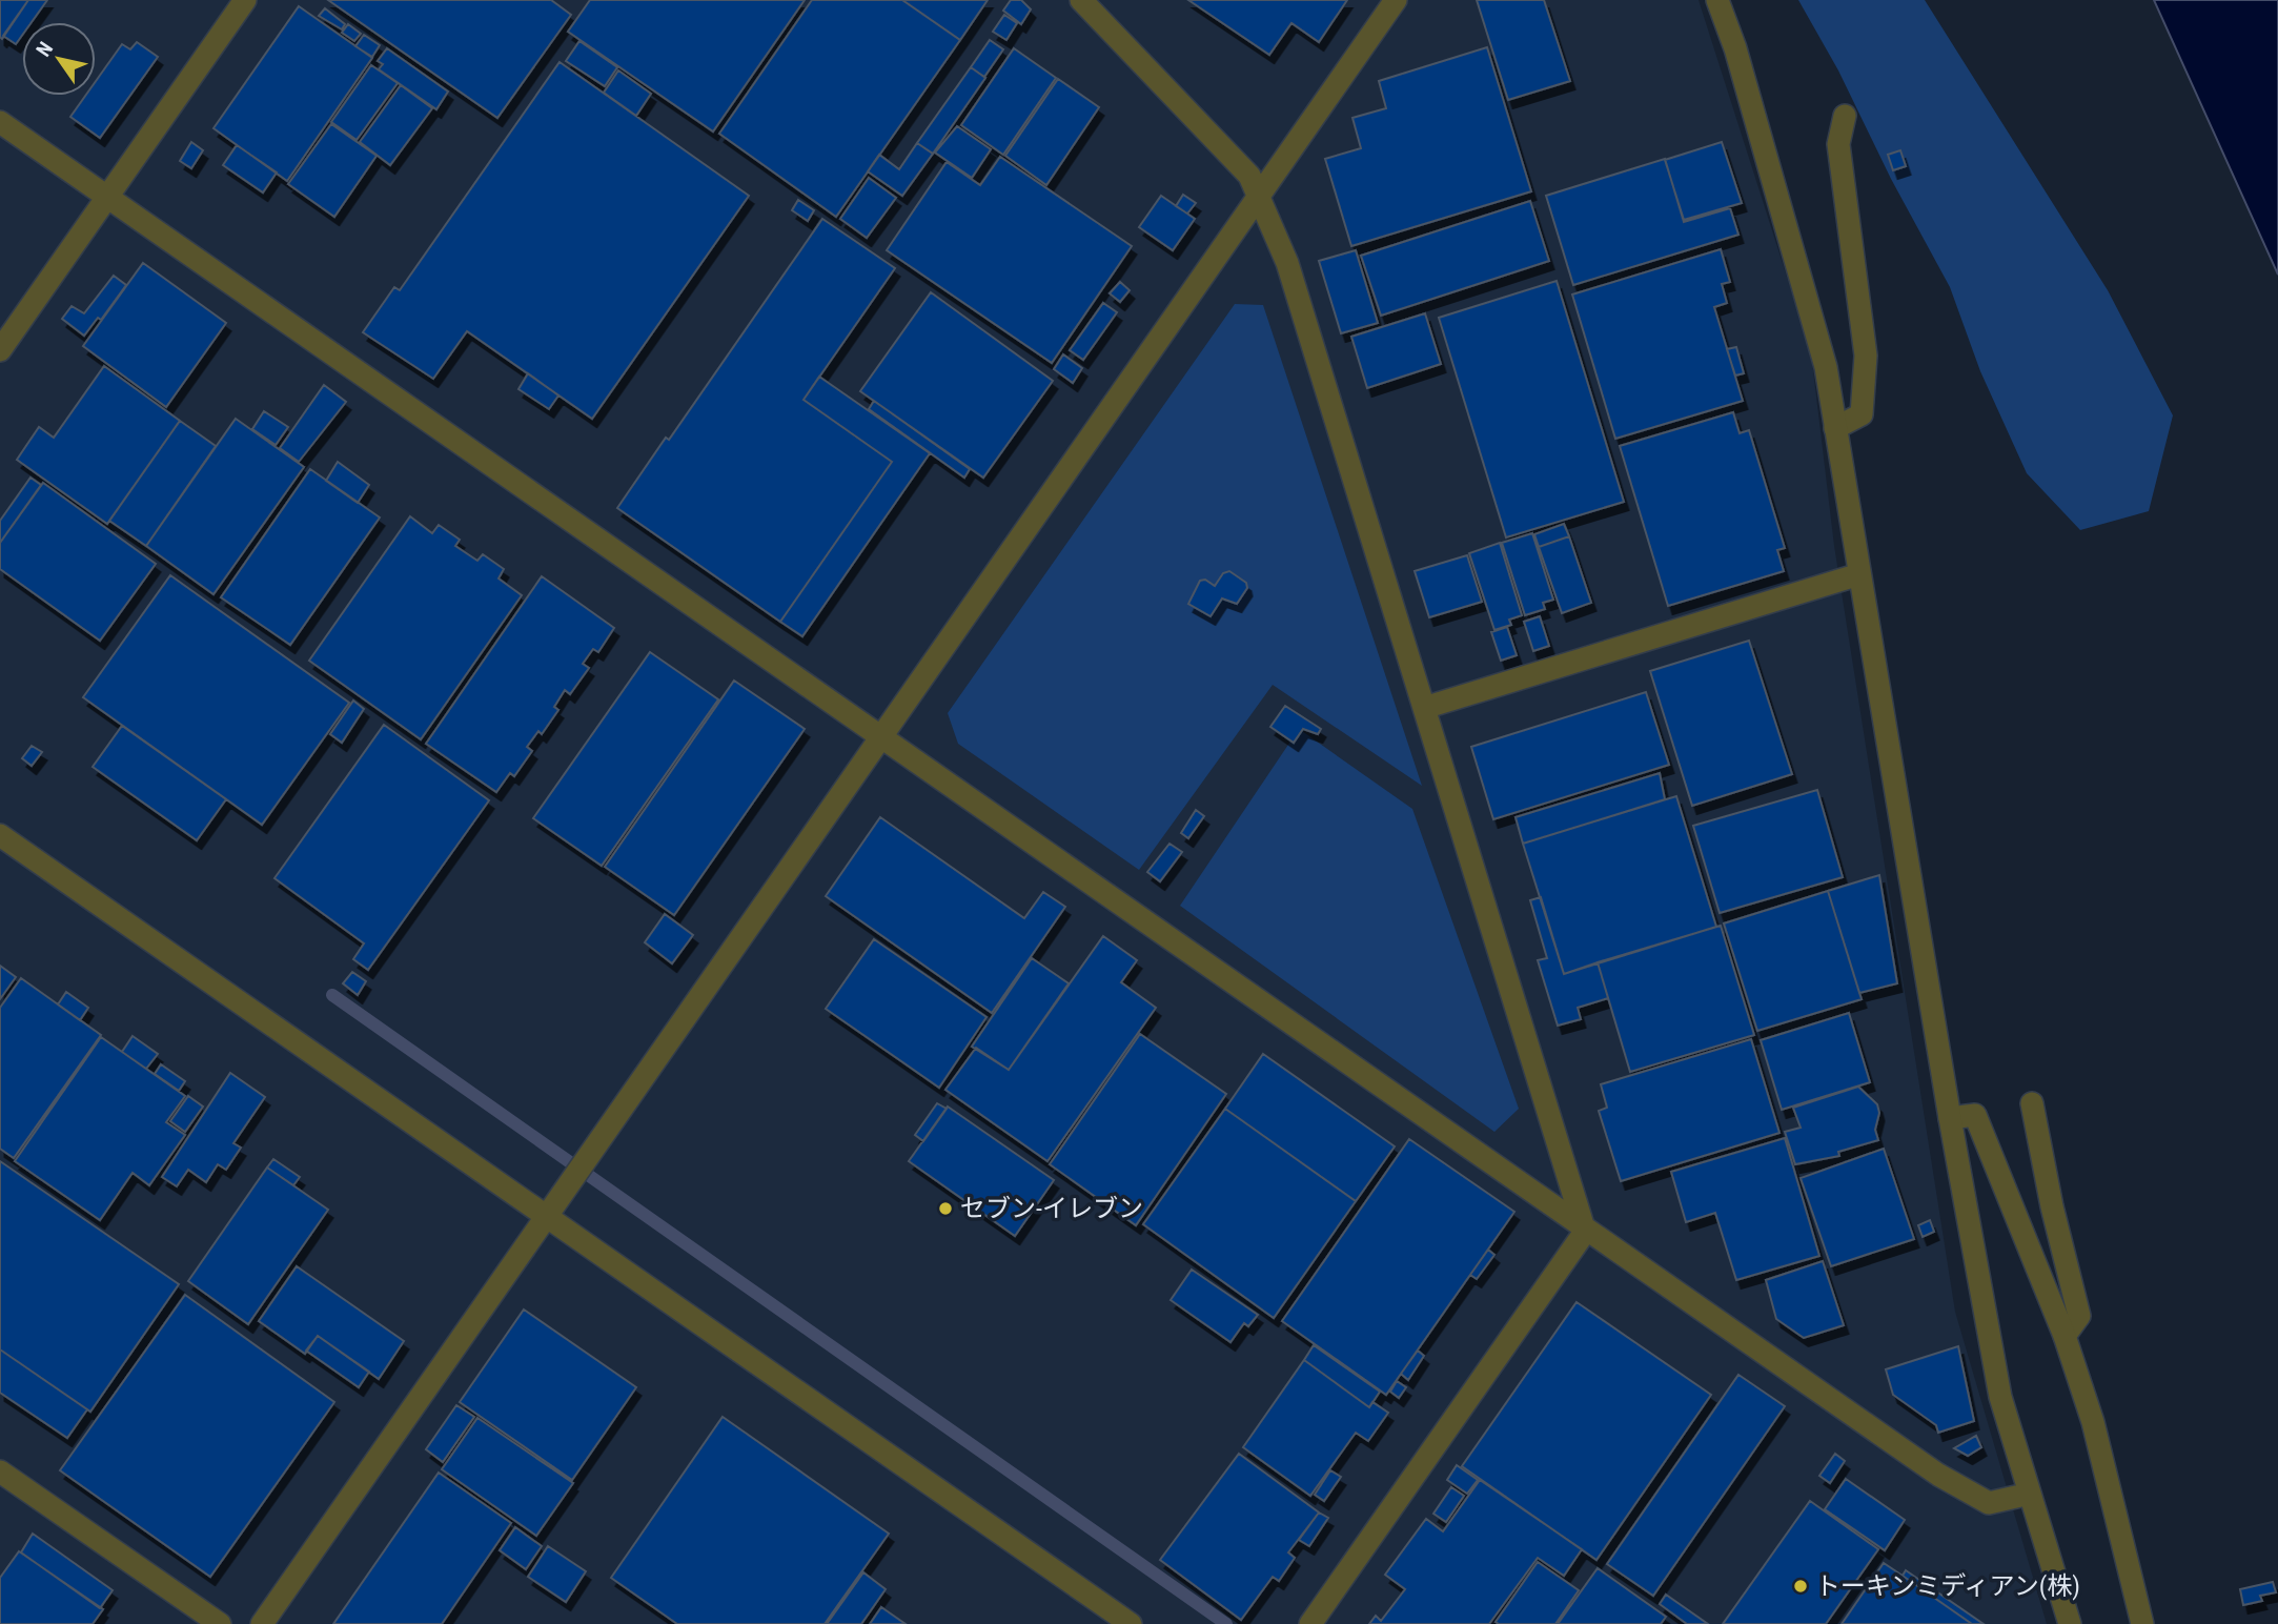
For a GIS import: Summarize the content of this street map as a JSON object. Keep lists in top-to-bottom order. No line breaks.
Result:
{"places":["セブン-イレブン","トーキンミディアン(株)"],"north":"top left"}
